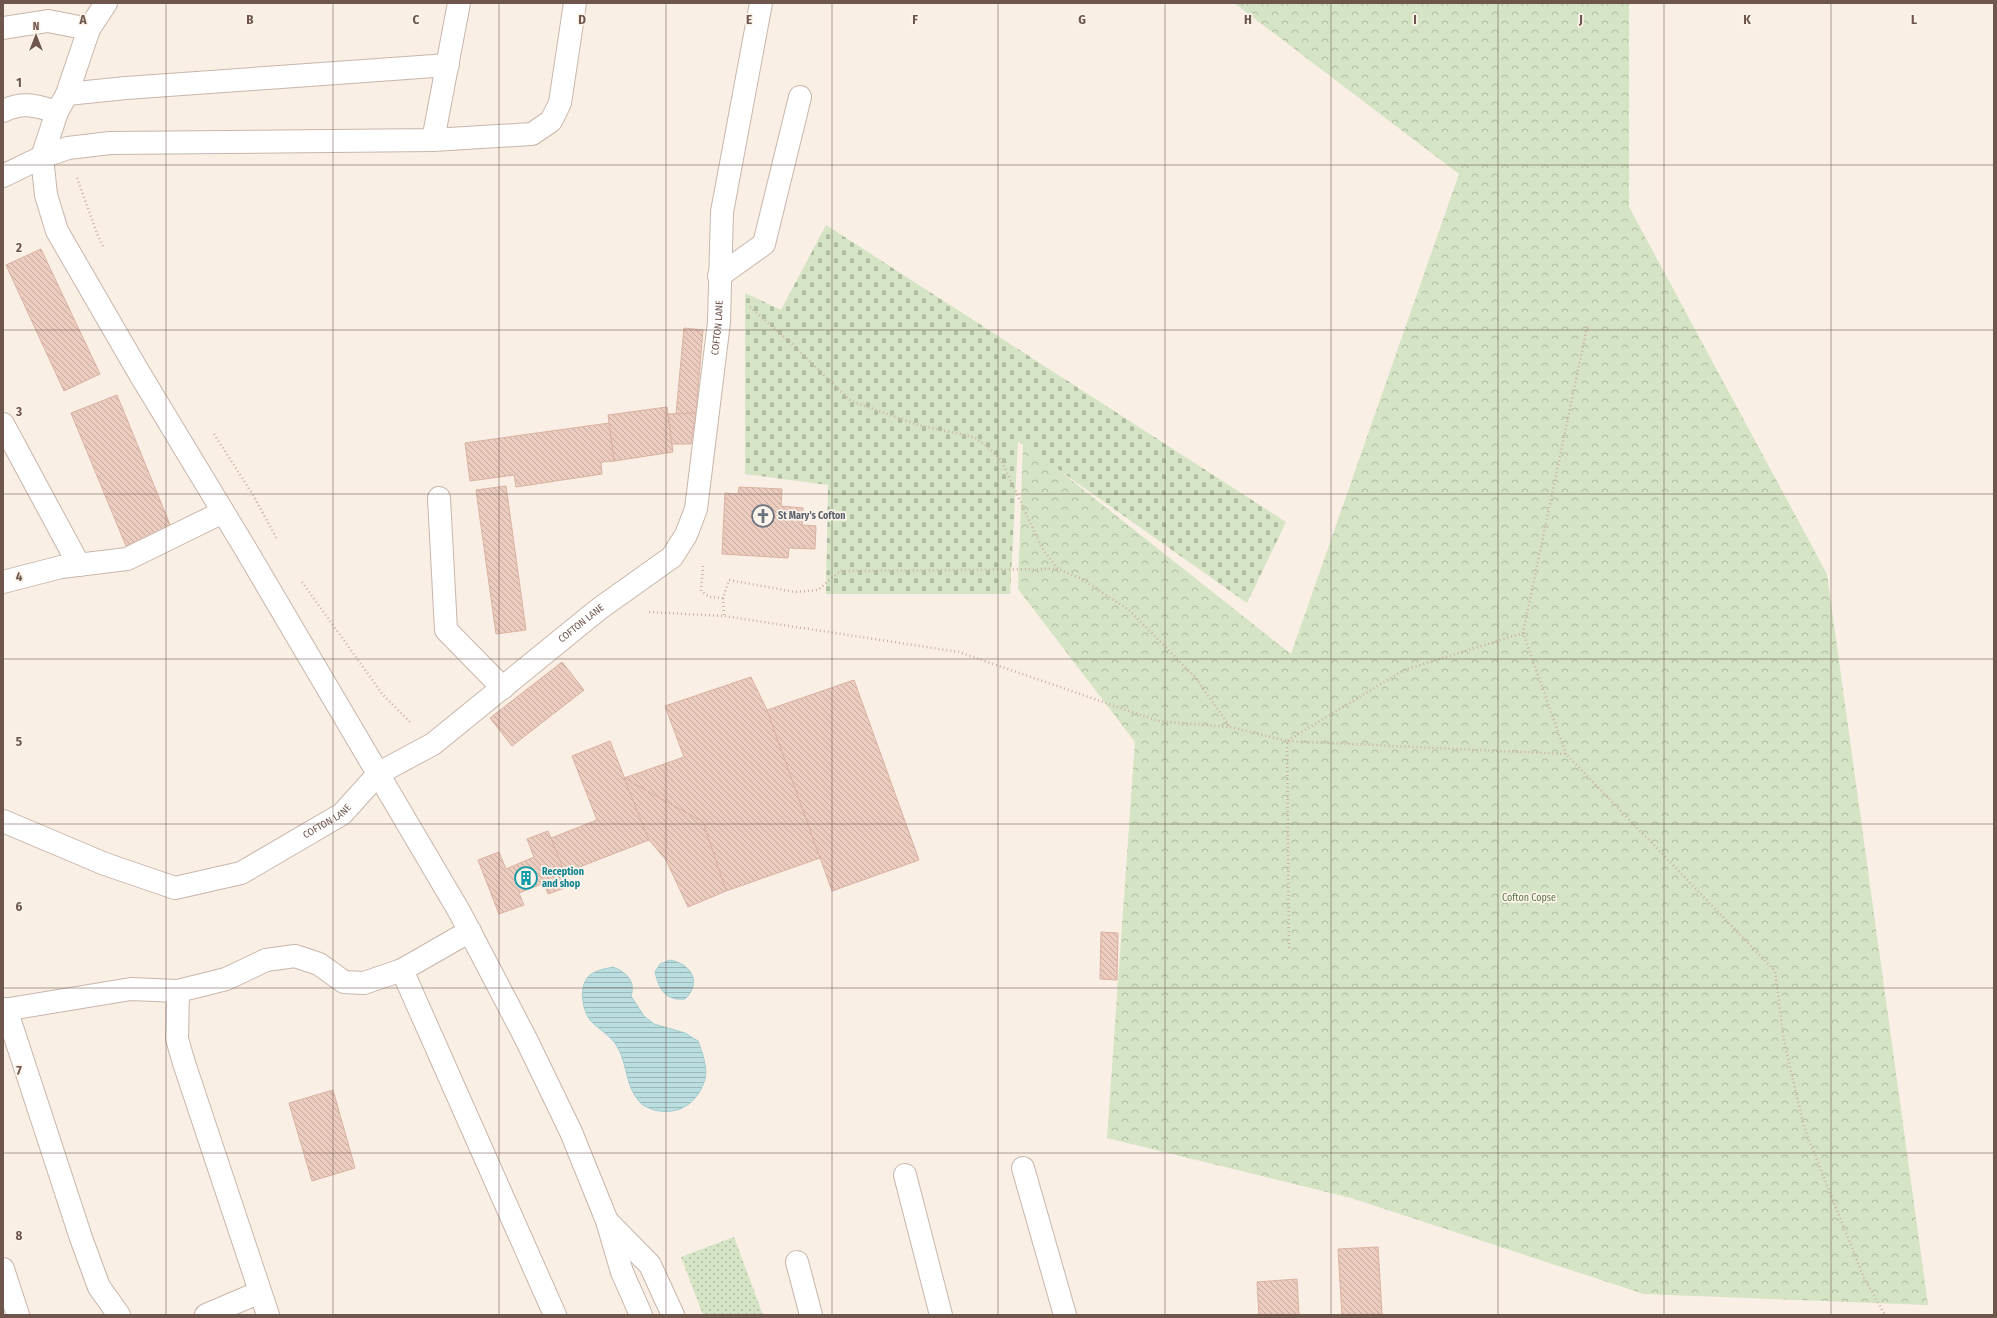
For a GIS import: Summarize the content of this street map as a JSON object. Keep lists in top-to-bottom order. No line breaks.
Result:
{"streets":{"street":["COFTON LANE"]},"parks":["Cofton Copse"],"places":{"church":["St Mary's Cofton"],"building":["Reception and shop"]},"north":"top","grid":{"columns":["A","B","C","D","E","F","G","H","I","J","K","L"],"rows":["1","2","3","4","5","6","7","8"]}}
